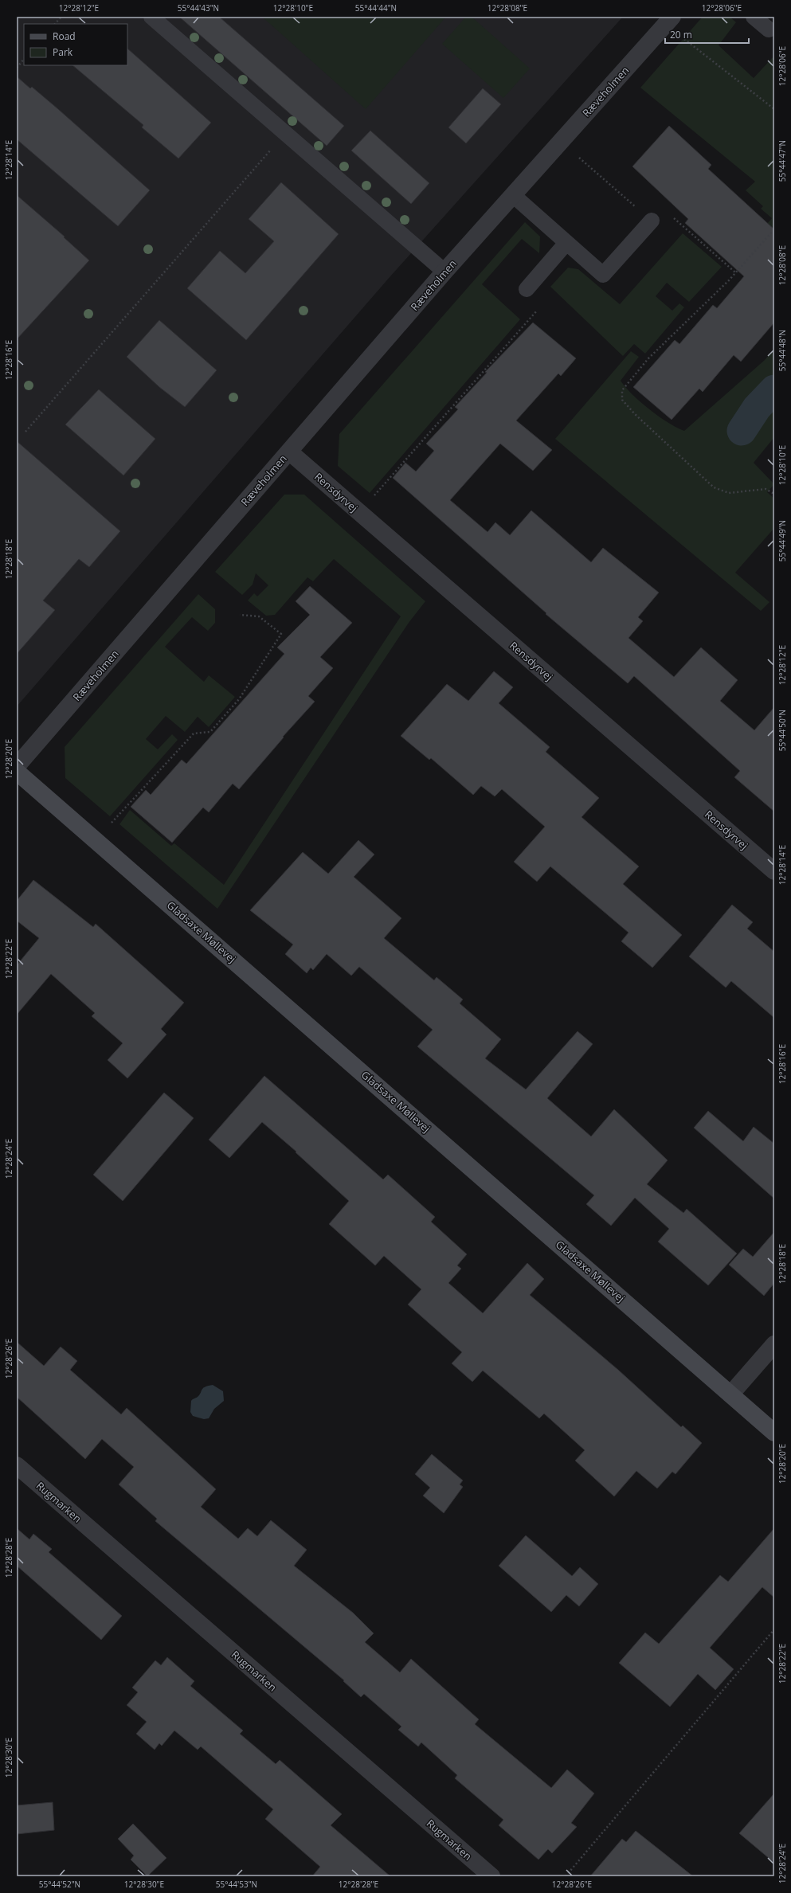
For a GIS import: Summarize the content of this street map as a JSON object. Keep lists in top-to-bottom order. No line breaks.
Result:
{"streets":{"street":["Ræveholmen","Rensdyrvej","Gladsaxe Møllevej","Rugmarken"]},"crossings":[["Ræveholmen","Rensdyrvej"]],"legend":["Road","Park"],"scale_bar":"20 m","coordinates":["12°28'12\"E","55°44'43\"N","12°28'10\"E","55°44'44\"N","12°28'08\"E","12°28'06\"E","12°28'14\"E","55°44'47\"N","55°44'48\"N","12°28'16\"E","55°44'49\"N","12°28'18\"E","55°44'50\"N","12°28'20\"E","12°28'22\"E","12°28'24\"E","12°28'26\"E","12°28'28\"E","12°28'30\"E","55°44'52\"N","55°44'53\"N"]}
